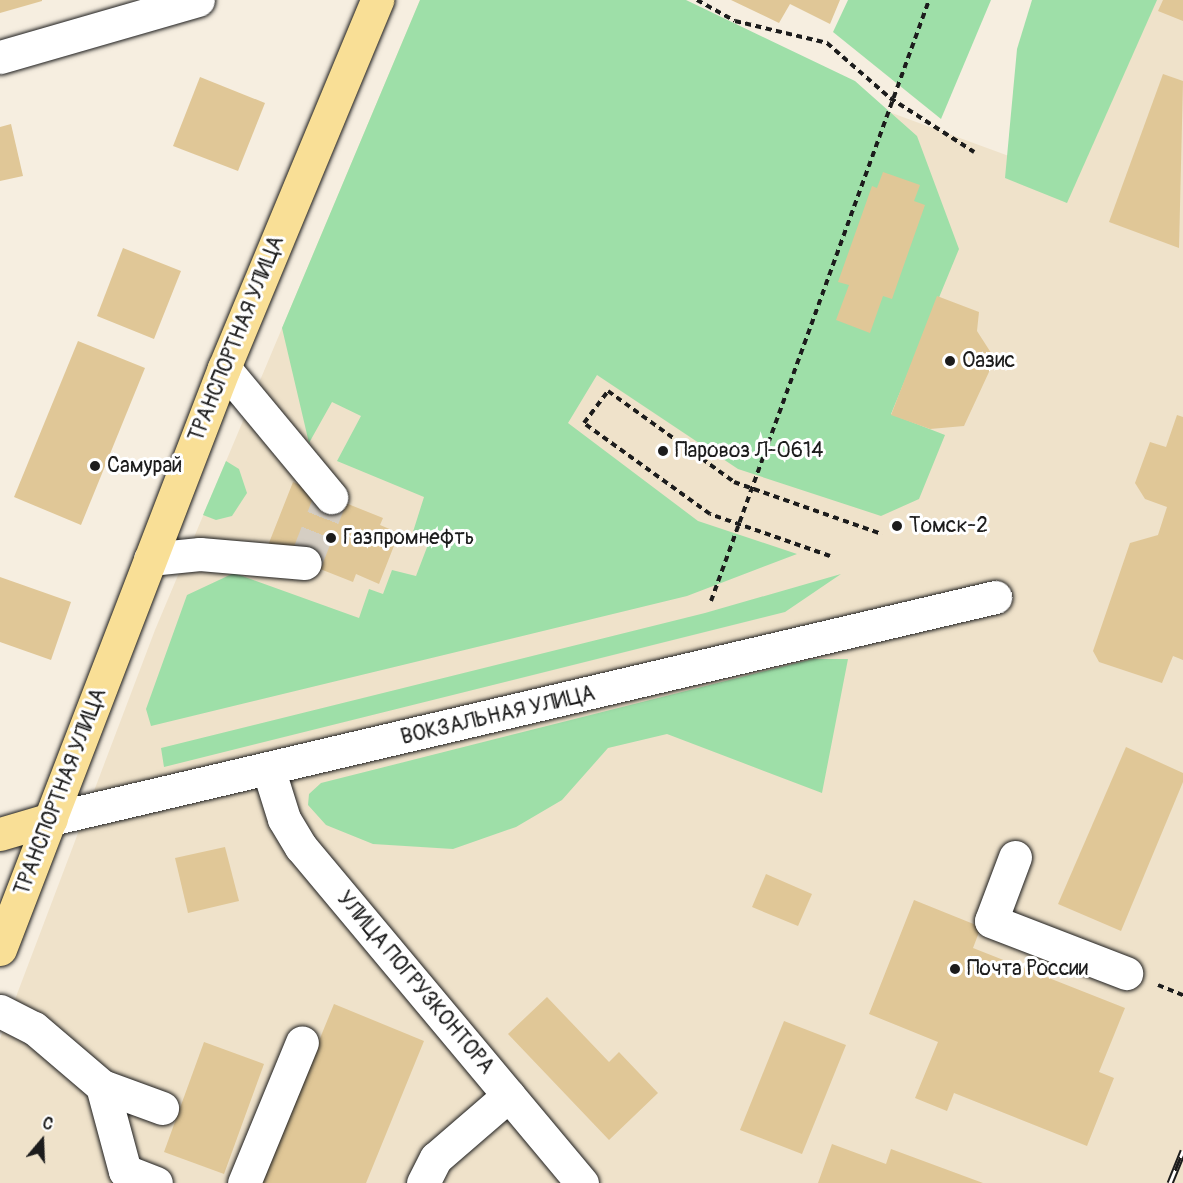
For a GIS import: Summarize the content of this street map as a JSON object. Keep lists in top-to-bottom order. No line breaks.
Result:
{"streets":{"main road":["ТРАНСПОРТНАЯ УЛИЦА","ВОКЗАЛЬНАЯ УЛИЦА"],"street":["УЛИЦА ПОГРУЗКОНТОРА"]},"crossings":[["ТРАНСПОРТНАЯ УЛИЦА","ВОКЗАЛЬНАЯ УЛИЦА"],["ВОКЗАЛЬНАЯ УЛИЦА","УЛИЦА ПОГРУЗКОНТОРА"]],"places":["Оазис","Паровоз Л-0614","Самурай","Томск-2","Газпромнефть","Почта России"],"north":"top"}
